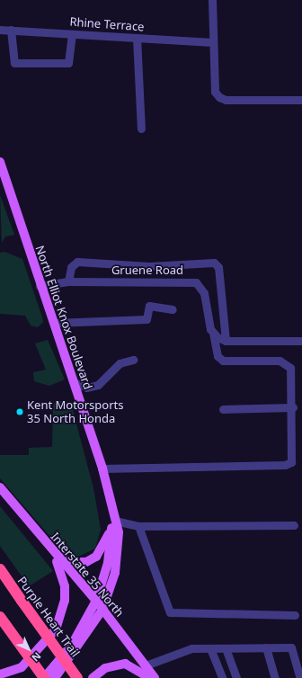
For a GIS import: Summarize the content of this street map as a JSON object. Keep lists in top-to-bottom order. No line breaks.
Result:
{"streets":{"highway":["Purple Heart Trail"],"main road":["North Elliot Knox Boulevard","Interstate 35 North"],"street":["Rhine Terrace","Gruene Road"]},"crossings":[["Gruene Road","North Elliot Knox Boulevard"],["North Elliot Knox Boulevard","Interstate 35 North"]],"places":["Kent Motorsports 35 North Honda"],"north":"bottom right"}
